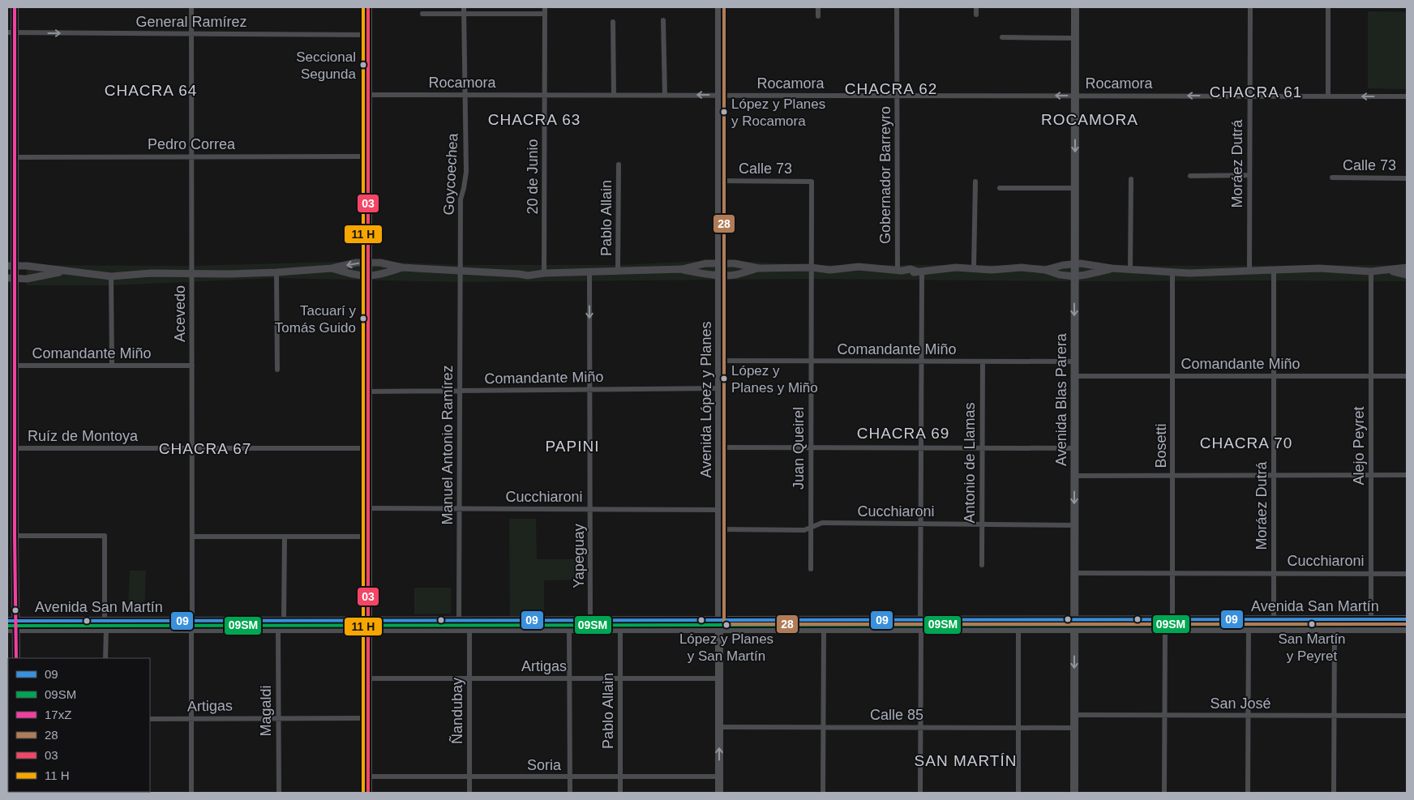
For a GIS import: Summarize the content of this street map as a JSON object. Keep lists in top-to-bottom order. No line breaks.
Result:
{"streets":{"main road":["Avenida López y Planes","Avenida Blas Parera","Avenida San Martín"],"street":["General Ramírez","Rocamora","Pedro Correa","Moráez Dutrá","Calle 73","Goycoechea","Gobernador Barreyro","20 de Junio","Pablo Allain","Acevedo","Comandante Miño","Ruíz de Montoya","Manuel Antonio Ramírez","Bosetti","Alejo Peyret","Juan Queirel","Antonio de Llamas","Cucchiaroni","Yapeguay","Artigas","San José","Magaldi","Ñandubay","Calle 85","Soria"]},"crossings":[["General Ramírez","Acevedo"],["Rocamora","Moráez Dutrá"],["Rocamora","Goycoechea"],["Rocamora","Gobernador Barreyro"],["Rocamora","20 de Junio"],["Rocamora","Avenida López y Planes"],["Rocamora","Avenida Blas Parera"],["Pedro Correa","Acevedo"],["Moráez Dutrá","Comandante Miño"],["Moráez Dutrá","Cucchiaroni"],["Moráez Dutrá","Avenida San Martín"],["Calle 73","Avenida López y Planes"],["Calle 73","Juan Queirel"],["Goycoechea","Manuel Antonio Ramírez"],["Pablo Allain","Avenida San Martín"],["Pablo Allain","Artigas"],["Pablo Allain","Soria"],["Acevedo","Comandante Miño"],["Acevedo","Ruíz de Montoya"],["Acevedo","Avenida San Martín"],["Comandante Miño","Avenida López y Planes"],["Comandante Miño","Avenida Blas Parera"],["Comandante Miño","Manuel Antonio Ramírez"],["Comandante Miño","Bosetti"],["Comandante Miño","Alejo Peyret"],["Comandante Miño","Juan Queirel"],["Comandante Miño","Antonio de Llamas"],["Comandante Miño","Yapeguay"],["Avenida López y Planes","Cucchiaroni"],["Avenida López y Planes","Avenida San Martín"],["Avenida López y Planes","Artigas"],["Avenida López y Planes","Calle 85"],["Avenida López y Planes","Soria"],["Avenida Blas Parera","Cucchiaroni"],["Avenida Blas Parera","Avenida San Martín"],["Avenida Blas Parera","San José"],["Avenida Blas Parera","Calle 85"],["Manuel Antonio Ramírez","Cucchiaroni"],["Manuel Antonio Ramírez","Avenida San Martín"],["Bosetti","Cucchiaroni"],["Bosetti","Avenida San Martín"],["Alejo Peyret","Cucchiaroni"],["Alejo Peyret","Avenida San Martín"],["Juan Queirel","Cucchiaroni"],["Antonio de Llamas","Cucchiaroni"],["Cucchiaroni","Yapeguay"],["Yapeguay","Avenida San Martín"],["Avenida San Martín","Magaldi"],["Avenida San Martín","Ñandubay"],["Artigas","Magaldi"],["Artigas","Ñandubay"],["Ñandubay","Soria"]],"one_way":["General Ramírez","Rocamora","Avenida Blas Parera"],"districts":["CHACRA 62","CHACRA 64","CHACRA 61","CHACRA 63","ROCAMORA","CHACRA 69","CHACRA 70","PAPINI","CHACRA 67","SAN MARTÍN"],"places":["Seccional Segunda","López y Planes y Rocamora","Tacuarí y Tomás Guido","López y Planes y Miño","San Martín y Peyret","López y Planes y San Martín"],"lines":["transit line 17xZ","transit line 28","transit line 03","transit line 09","transit line 09SM"],"legend":["09","09SM","17xZ","28","03","11 H"]}
